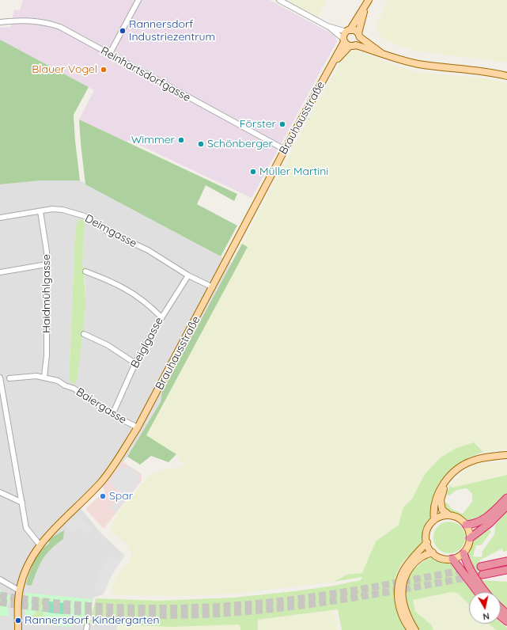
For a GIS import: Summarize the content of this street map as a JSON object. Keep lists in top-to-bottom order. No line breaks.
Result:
{"streets":{"main road":["Brauhausstraße"],"street":["Reinhartsdorfgasse","Deimgasse","Haidmühlgasse","Beiglgasse","Baiergasse"]},"crossings":[["Reinhartsdorfgasse","Brauhausstraße"],["Brauhausstraße","Deimgasse"],["Brauhausstraße","Baiergasse"],["Deimgasse","Haidmühlgasse"],["Deimgasse","Beiglgasse"],["Haidmühlgasse","Baiergasse"],["Beiglgasse","Baiergasse"]],"places":["Rannersdorf Industriezentrum","Blauer Vogel","Förster","Wimmer","Schönberger","Müller Martini","Spar","Rannersdorf Kindergarten"],"north":"bottom"}
